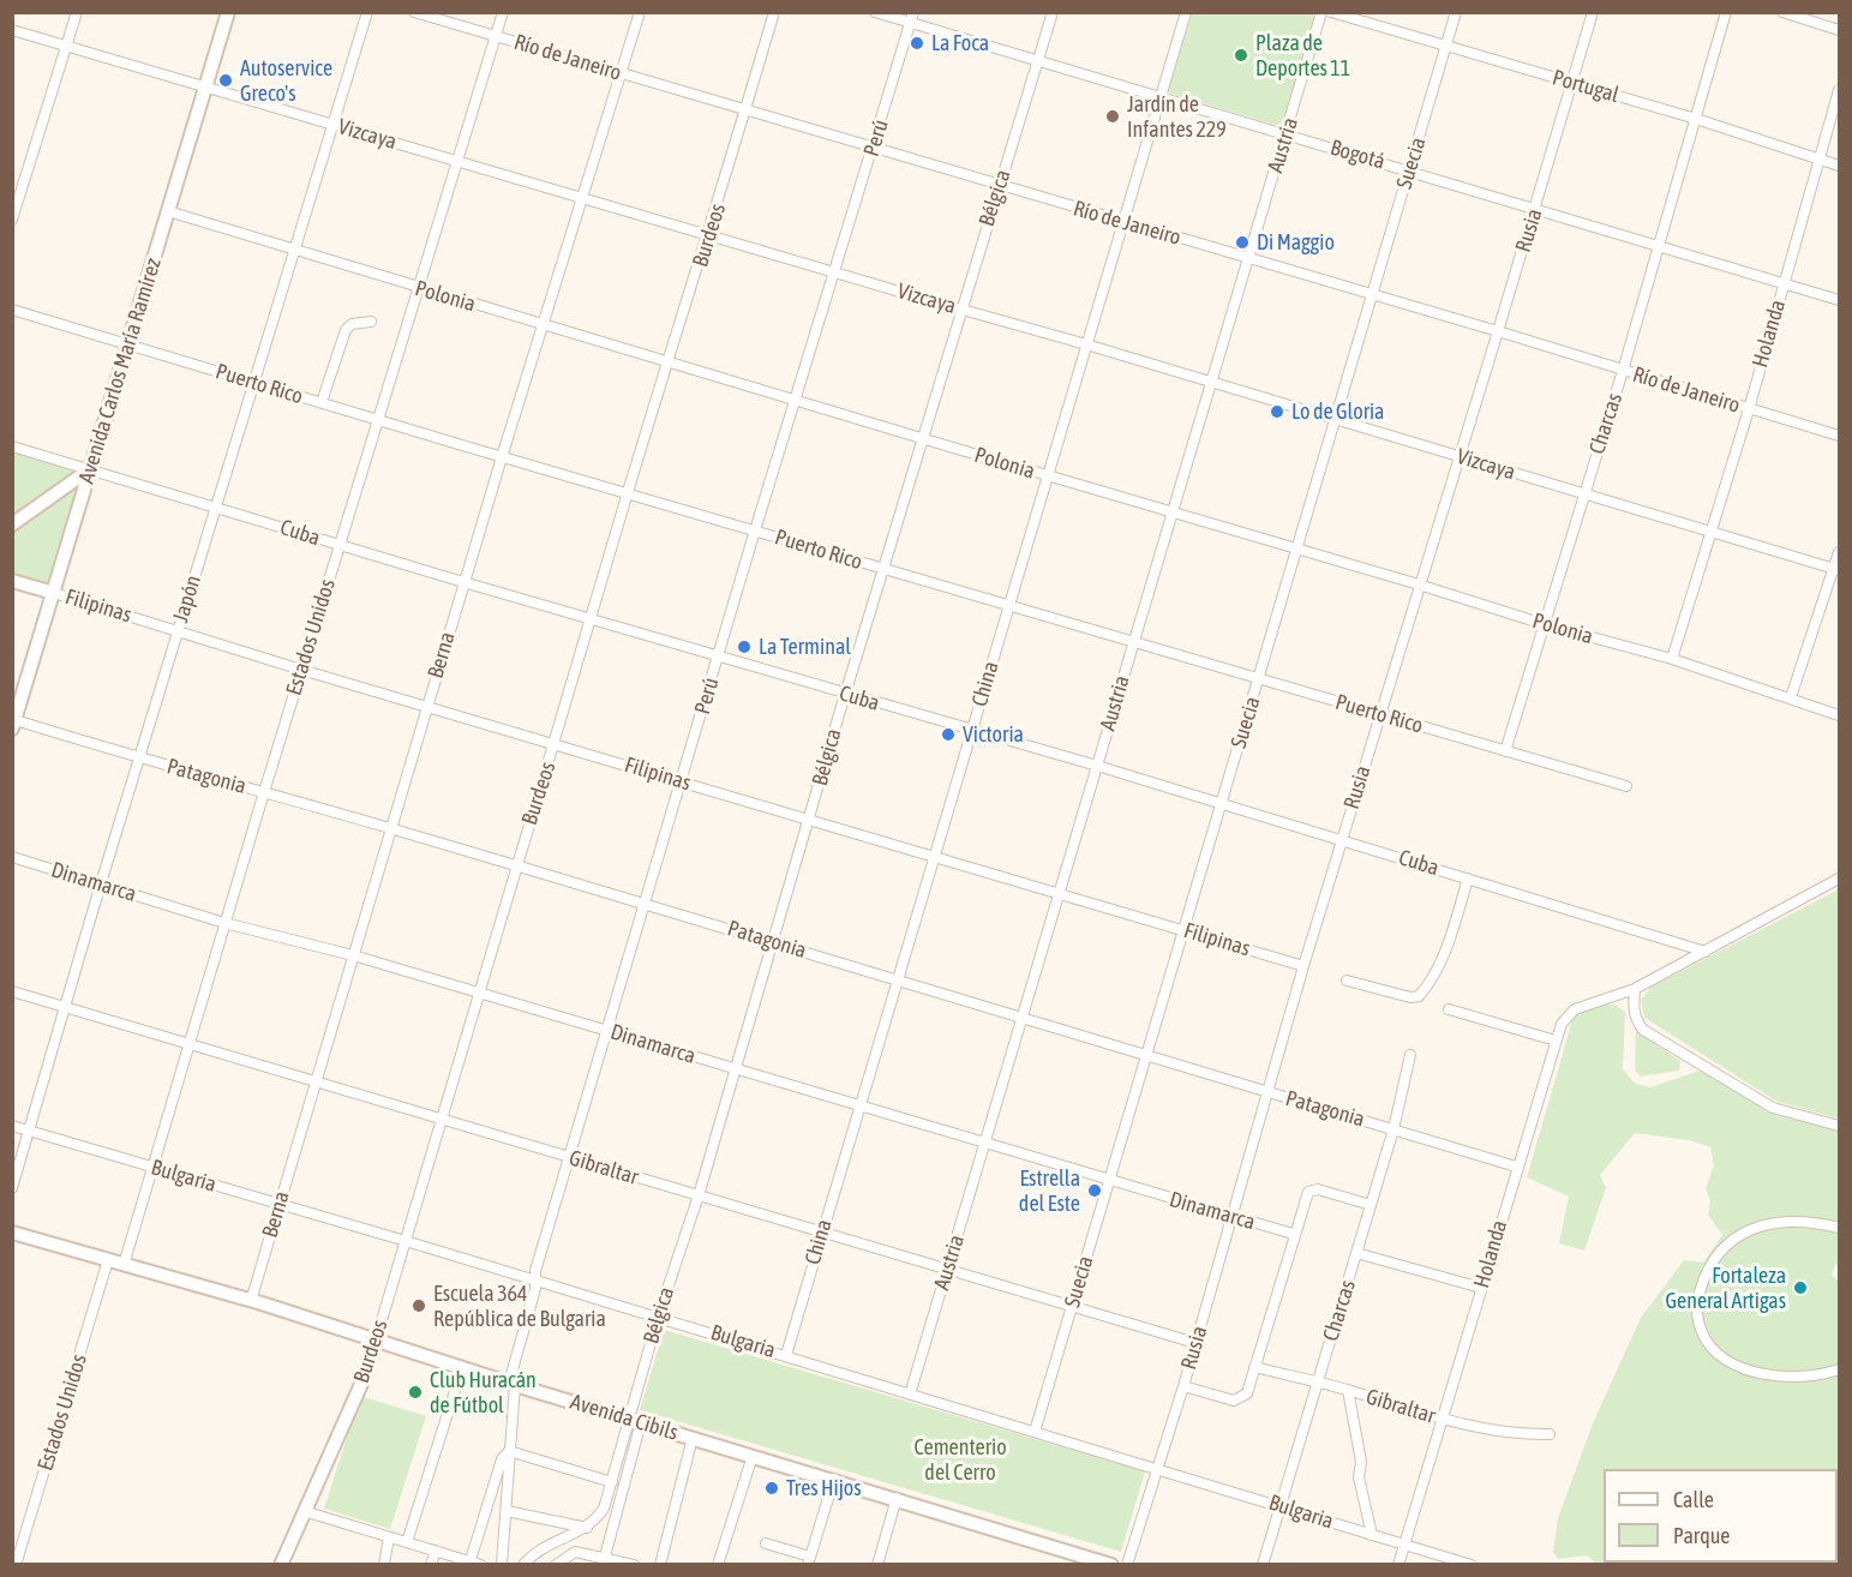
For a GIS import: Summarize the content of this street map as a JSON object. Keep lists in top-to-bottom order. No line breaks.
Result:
{"streets":{"street":["Río de Janeiro","Portugal","Vizcaya","Perú","Austria","Bogotá","Suecia","Bélgica","Rusia","Burdeos","Polonia","Holanda","Avenida Carlos María Ramírez","Puerto Rico","Charcas","Cuba","Japón","Filipinas","Estados Unidos","Berna","China","Patagonia","Dinamarca","Gibraltar","Bulgaria","Avenida Cibils"]},"crossings":[["Río de Janeiro","Perú"],["Río de Janeiro","Austria"],["Río de Janeiro","Suecia"],["Río de Janeiro","Bélgica"],["Río de Janeiro","Rusia"],["Río de Janeiro","Burdeos"],["Río de Janeiro","Holanda"],["Río de Janeiro","Charcas"],["Río de Janeiro","Estados Unidos"],["Río de Janeiro","Berna"],["Río de Janeiro","China"],["Portugal","Suecia"],["Portugal","Rusia"],["Portugal","Holanda"],["Portugal","Charcas"],["Vizcaya","Perú"],["Vizcaya","Austria"],["Vizcaya","Suecia"],["Vizcaya","Bélgica"],["Vizcaya","Rusia"],["Vizcaya","Burdeos"],["Vizcaya","Holanda"],["Vizcaya","Avenida Carlos María Ramírez"],["Vizcaya","Charcas"],["Vizcaya","Japón"],["Vizcaya","Estados Unidos"],["Vizcaya","Berna"],["Vizcaya","China"],["Perú","Bogotá"],["Perú","Polonia"],["Perú","Puerto Rico"],["Perú","Cuba"],["Perú","Filipinas"],["Perú","Patagonia"],["Perú","Dinamarca"],["Perú","Gibraltar"],["Perú","Bulgaria"],["Perú","Avenida Cibils"],["Austria","Bogotá"],["Austria","Polonia"],["Austria","Puerto Rico"],["Austria","Cuba"],["Austria","Filipinas"],["Austria","Patagonia"],["Austria","Dinamarca"],["Austria","Gibraltar"],["Austria","Bulgaria"],["Bogotá","Suecia"],["Bogotá","Bélgica"],["Bogotá","Rusia"],["Bogotá","Holanda"],["Bogotá","Charcas"],["Bogotá","China"],["Suecia","Polonia"],["Suecia","Puerto Rico"],["Suecia","Cuba"],["Suecia","Filipinas"],["Suecia","Patagonia"],["Suecia","Dinamarca"],["Suecia","Gibraltar"],["Suecia","Bulgaria"],["Bélgica","Polonia"],["Bélgica","Puerto Rico"],["Bélgica","Cuba"],["Bélgica","Filipinas"],["Bélgica","Patagonia"],["Bélgica","Dinamarca"],["Bélgica","Gibraltar"],["Bélgica","Bulgaria"],["Bélgica","Avenida Cibils"],["Rusia","Polonia"],["Rusia","Puerto Rico"],["Rusia","Cuba"],["Rusia","Filipinas"],["Rusia","Patagonia"],["Rusia","Dinamarca"],["Rusia","Gibraltar"],["Rusia","Bulgaria"],["Burdeos","Polonia"],["Burdeos","Puerto Rico"],["Burdeos","Cuba"],["Burdeos","Filipinas"],["Burdeos","Patagonia"],["Burdeos","Dinamarca"],["Burdeos","Gibraltar"],["Burdeos","Bulgaria"],["Burdeos","Avenida Cibils"],["Polonia","Holanda"],["Polonia","Avenida Carlos María Ramírez"],["Polonia","Charcas"],["Polonia","Japón"],["Polonia","Estados Unidos"],["Polonia","Berna"],["Polonia","China"],["Holanda","Cuba"],["Holanda","Patagonia"],["Holanda","Gibraltar"],["Holanda","Bulgaria"],["Avenida Carlos María Ramírez","Puerto Rico"],["Avenida Carlos María Ramírez","Cuba"],["Avenida Carlos María Ramírez","Filipinas"],["Avenida Carlos María Ramírez","Patagonia"],["Puerto Rico","Charcas"],["Puerto Rico","Japón"],["Puerto Rico","Estados Unidos"],["Puerto Rico","Berna"],["Puerto Rico","China"],["Charcas","Patagonia"],["Charcas","Gibraltar"],["Charcas","Bulgaria"],["Cuba","Japón"],["Cuba","Estados Unidos"],["Cuba","Berna"],["Cuba","China"],["Japón","Filipinas"],["Japón","Patagonia"],["Japón","Dinamarca"],["Japón","Gibraltar"],["Japón","Bulgaria"],["Filipinas","Estados Unidos"],["Filipinas","Berna"],["Filipinas","China"],["Estados Unidos","Patagonia"],["Estados Unidos","Dinamarca"],["Estados Unidos","Gibraltar"],["Estados Unidos","Bulgaria"],["Estados Unidos","Avenida Cibils"],["Berna","Patagonia"],["Berna","Dinamarca"],["Berna","Gibraltar"],["Berna","Bulgaria"],["Berna","Avenida Cibils"],["China","Patagonia"],["China","Dinamarca"],["China","Gibraltar"],["China","Bulgaria"]],"parks":["Cementerio del Cerro"],"places":["La Foca","Plaza de Deportes 11","Autoservice Greco's","Jardín de Infantes 229","Di Maggio","Lo de Gloria","La Terminal","Victoria","Estrella del Este","Fortaleza General Artigas","Escuela 364 República de Bulgaria","Club Huracán de Fútbol","Tres Hijos"],"legend":["Calle","Parque"]}
